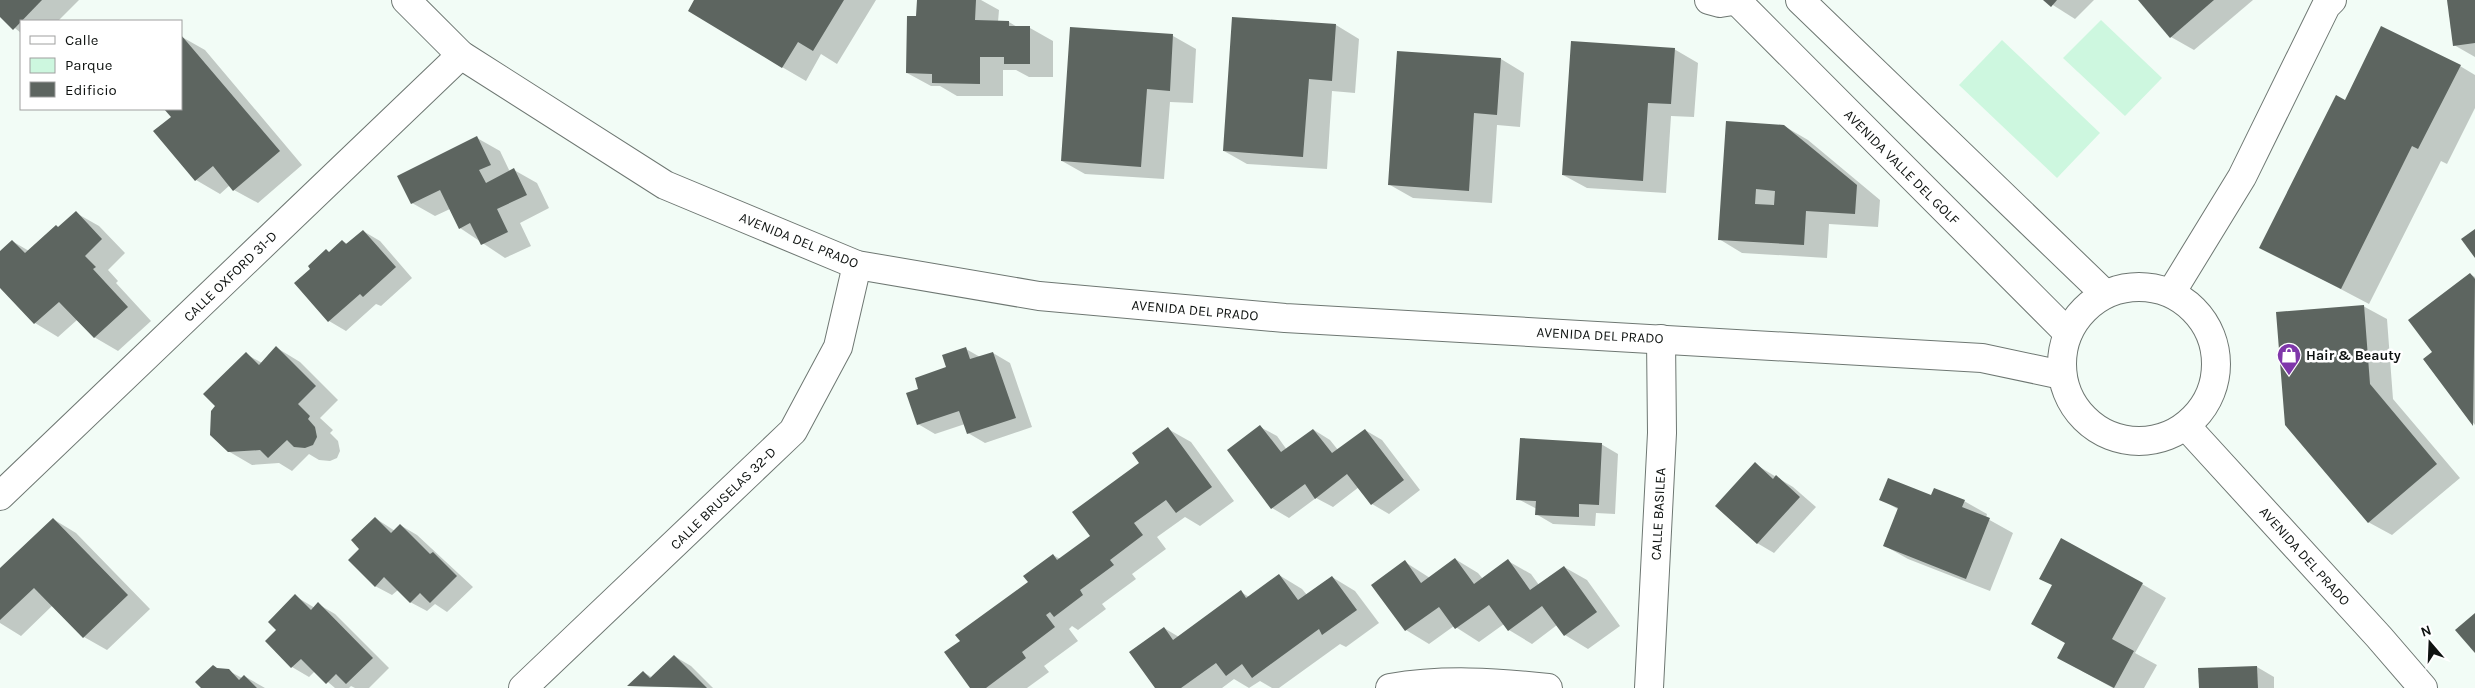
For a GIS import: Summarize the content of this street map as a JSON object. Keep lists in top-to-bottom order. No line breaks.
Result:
{"streets":{"street":["AVENIDA VALLE DEL GOLF","AVENIDA DEL PRADO","CALLE OXFORD 31-D","CALLE BRUSELAS 32-D","CALLE BASILEA"]},"crossings":[["AVENIDA VALLE DEL GOLF","AVENIDA DEL PRADO"],["AVENIDA DEL PRADO","CALLE OXFORD 31-D"],["AVENIDA DEL PRADO","CALLE BRUSELAS 32-D"],["AVENIDA DEL PRADO","CALLE BASILEA"]],"places":{"shop":["Hair & Beauty"]},"legend":["Calle","Parque","Edificio"],"north":"top"}
